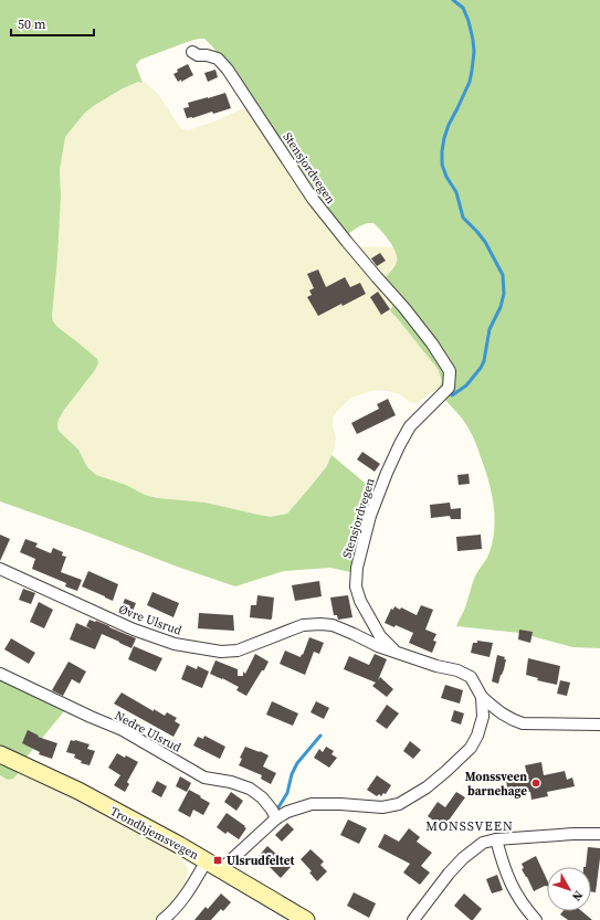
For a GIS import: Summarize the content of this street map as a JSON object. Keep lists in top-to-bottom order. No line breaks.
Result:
{"streets":{"main road":["Trondhjemsvegen"],"street":["Stensjordvegen","Øvre Ulsrud","Nedre Ulsrud"]},"crossings":[["Stensjordvegen","Øvre Ulsrud"],["Stensjordvegen","Nedre Ulsrud"],["Stensjordvegen","Trondhjemsvegen"]],"districts":["MONSSVEEN"],"places":{"other":["Monssveen barnehage"],"transit":["Ulsrudfeltet"]},"scale_bar":"50 m","north":"bottom right"}
